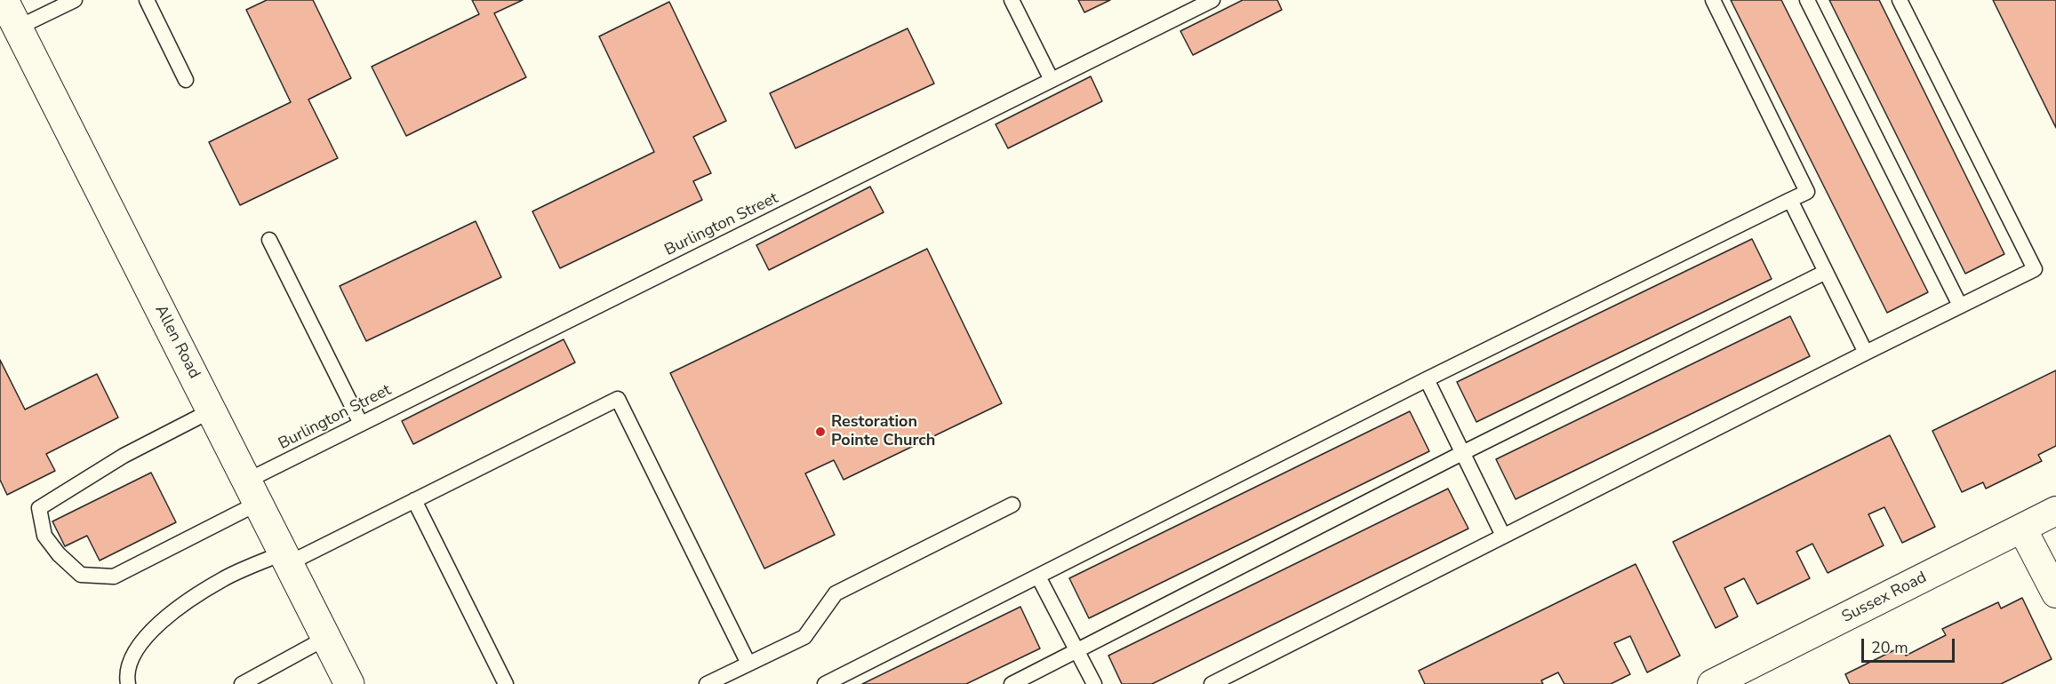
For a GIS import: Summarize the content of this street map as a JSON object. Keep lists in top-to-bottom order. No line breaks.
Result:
{"streets":{"main road":["Allen Road"],"street":["Sussex Road"],"lane":["Burlington Street"]},"crossings":[["Burlington Street","Allen Road"]],"places":["Restoration Pointe Church"],"scale_bar":"20 m"}
